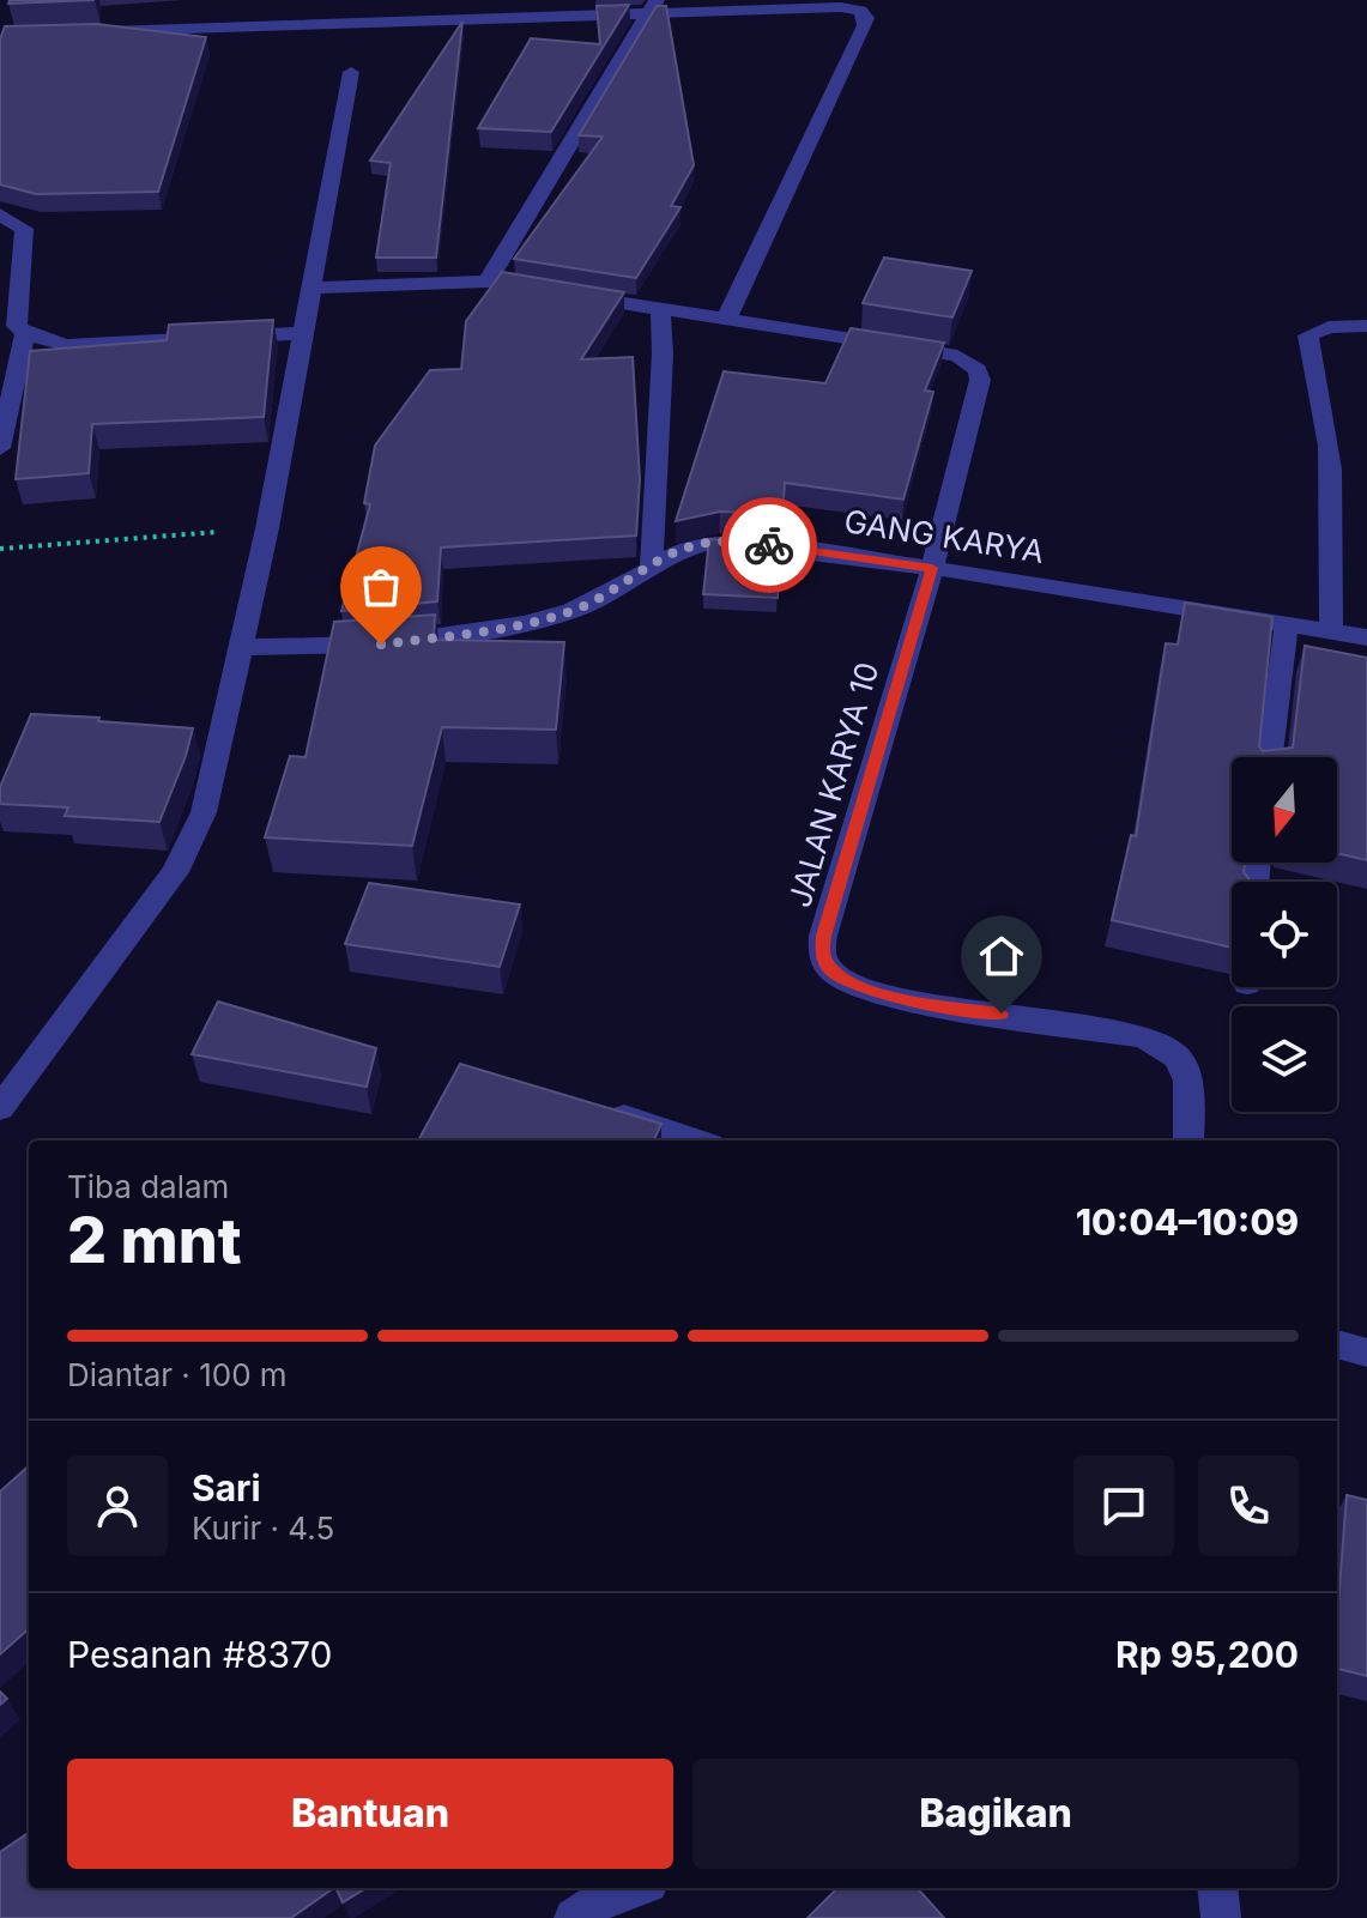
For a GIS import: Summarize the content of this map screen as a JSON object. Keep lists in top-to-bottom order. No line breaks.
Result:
{"streets":{"street":["GANG KARYA","JALAN KARYA 10"]},"crossings":[["GANG KARYA","JALAN KARYA 10"]],"north":"bottom","page":{"heading":["2 mnt","Tiba dalam","10:04–10:09"],"panel":["Sari","Kurir · 4.5","Pesanan #8370","Rp 95,200"],"bar":"Diantar · 100 m","buttons":["Bantuan","Bagikan"]}}
